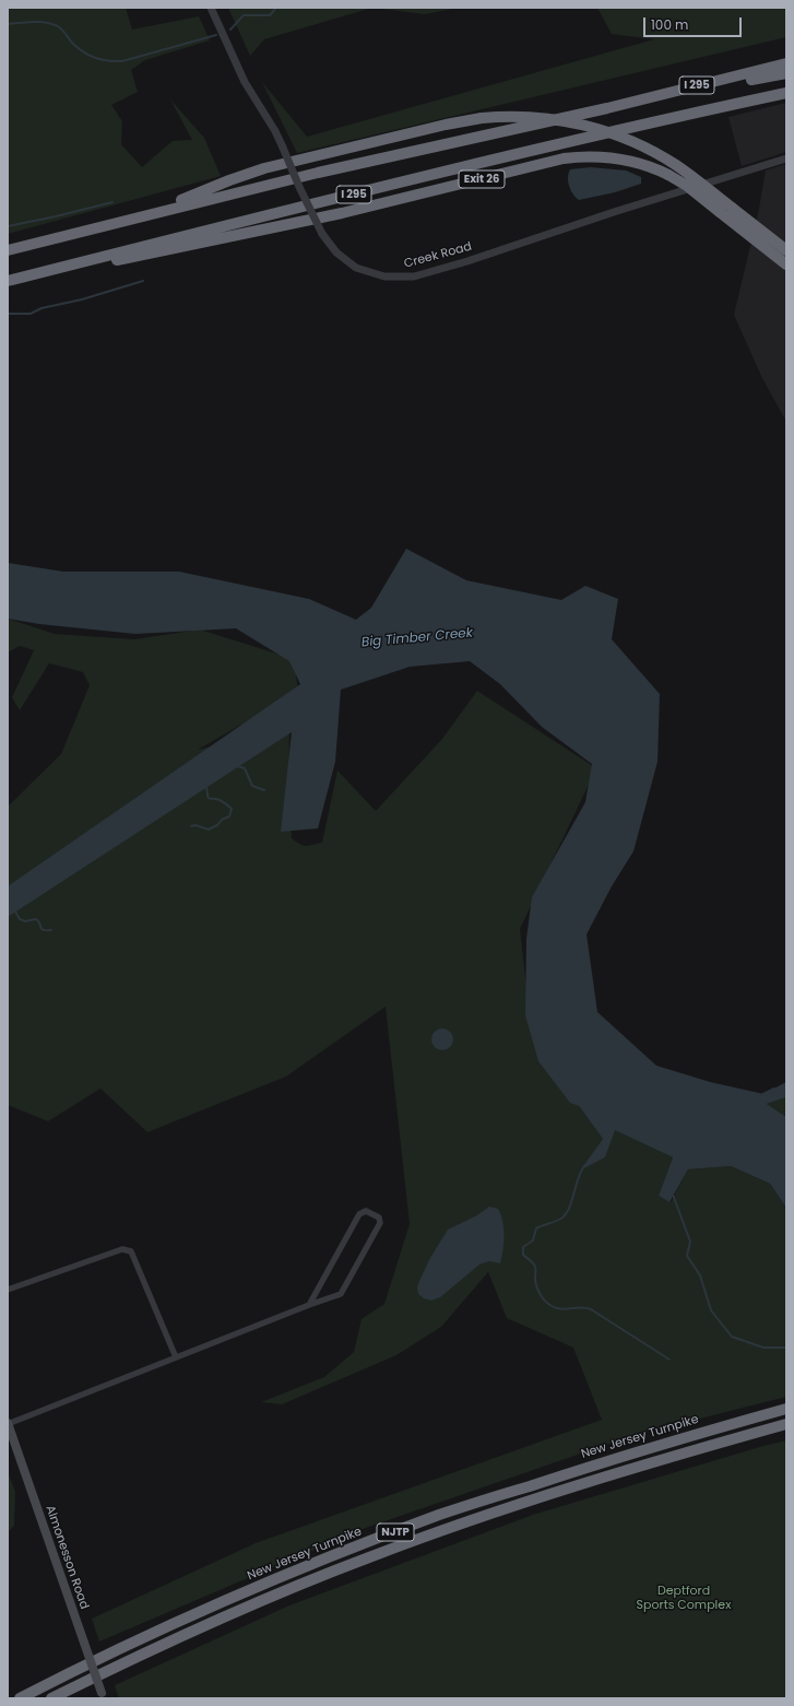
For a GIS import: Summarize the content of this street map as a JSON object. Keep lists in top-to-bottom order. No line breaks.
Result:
{"streets":{"highway":["I 295","Exit 26","New Jersey Turnpike","NJTP"],"main road":["Almonesson Road"],"street":["Creek Road"]},"crossings":[["I 295","Exit 26"]],"water":["Big Timber Creek"],"parks":["Deptford Sports Complex"],"scale_bar":"100 m"}
